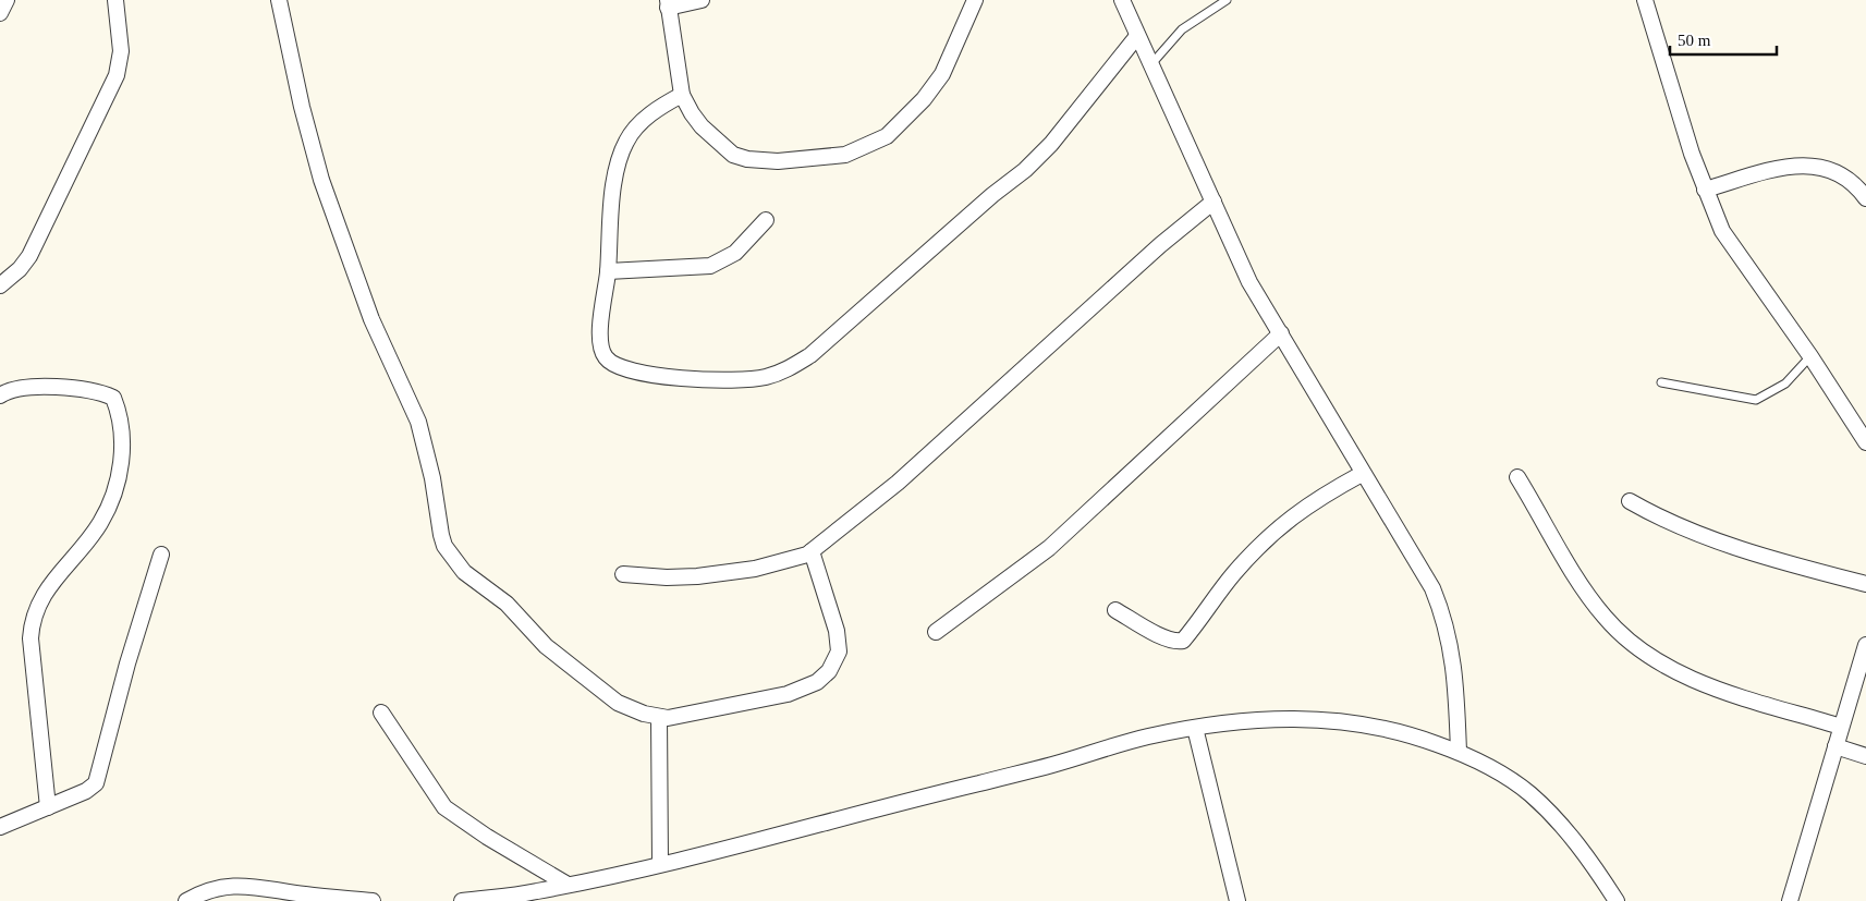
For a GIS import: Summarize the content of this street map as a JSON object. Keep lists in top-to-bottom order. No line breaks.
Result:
{"scale_bar":"50 m"}
